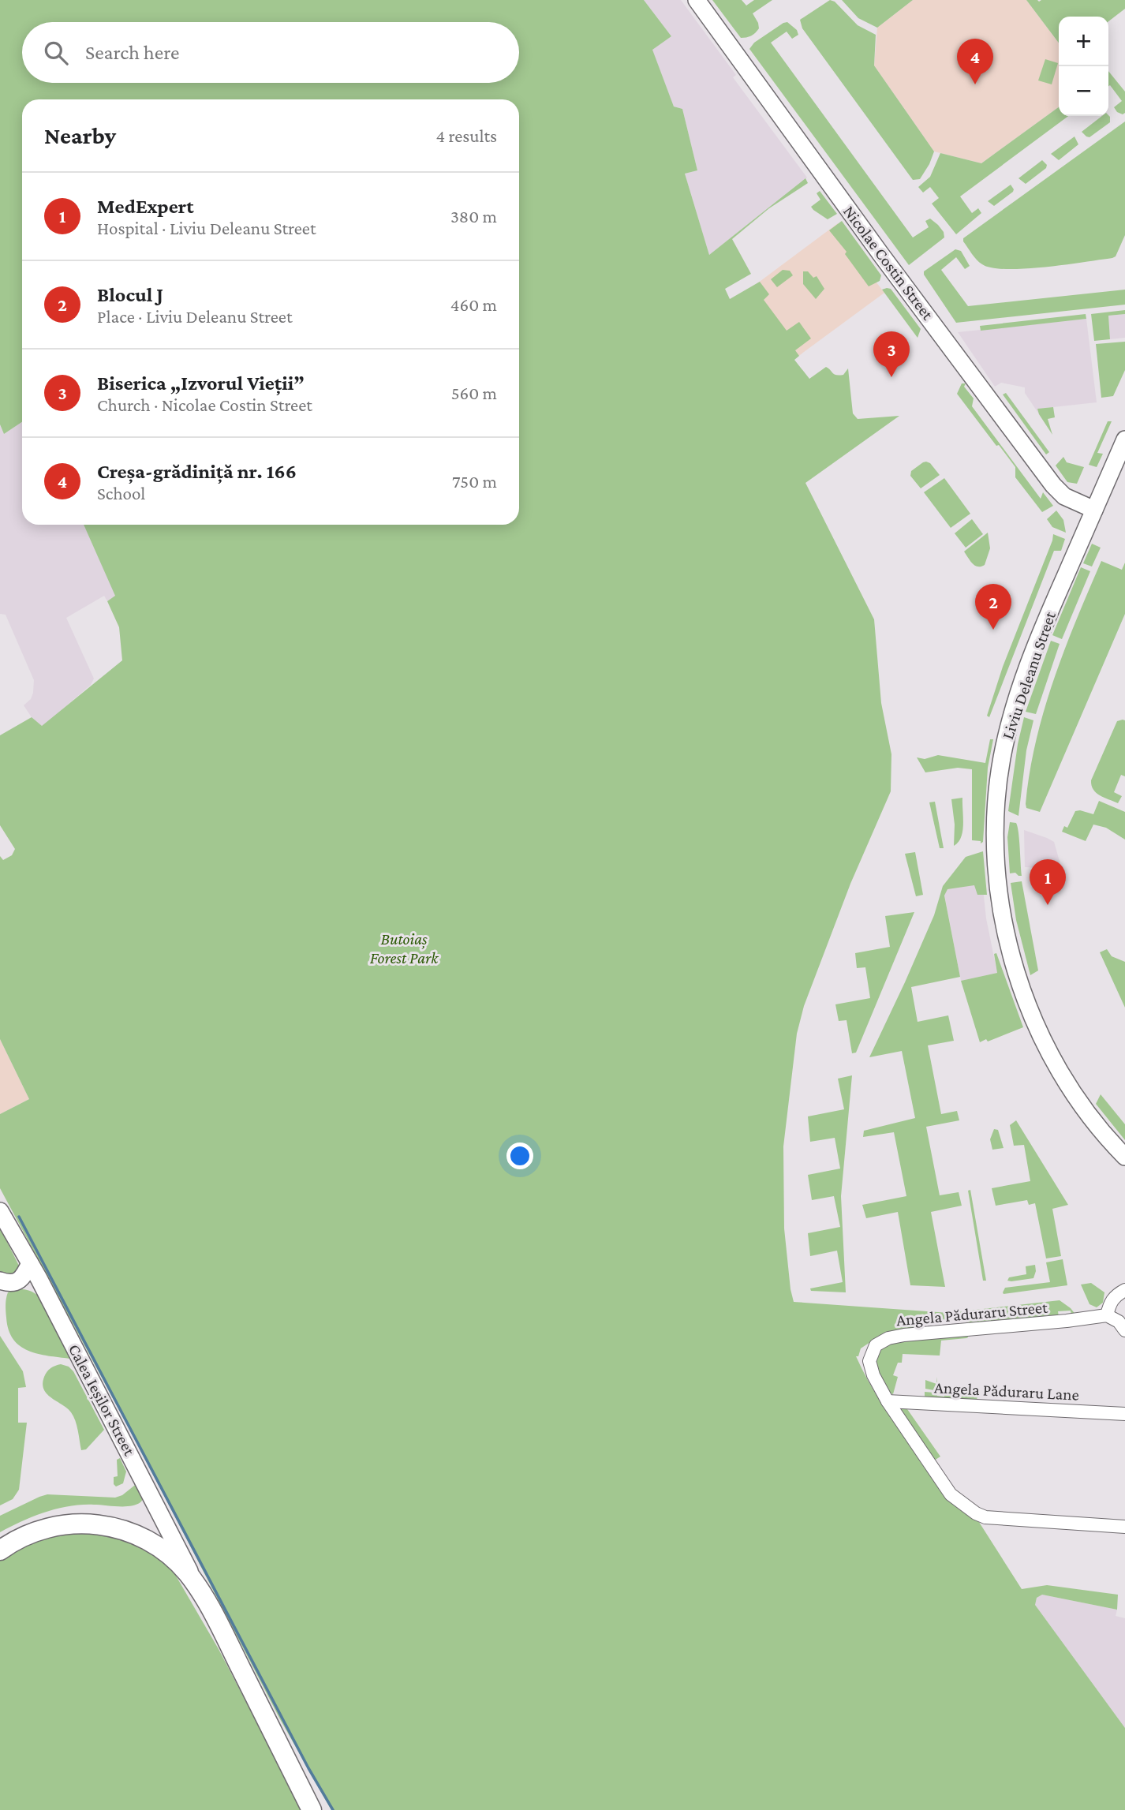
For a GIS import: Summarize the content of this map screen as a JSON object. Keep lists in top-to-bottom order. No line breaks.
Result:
{"streets":{"main road":["Nicolae Costin Street","Liviu Deleanu Street","Calea Ieșilor Street"],"street":["Angela Păduraru Street","Angela Păduraru Lane"]},"crossings":[["Nicolae Costin Street","Liviu Deleanu Street"],["Angela Păduraru Street","Angela Păduraru Lane"]],"parks":["Butoiaș Forest Park"],"page":{"map_buttons":["+","−"],"search":"Search here","pins":["4","3","2","1"],"heading":["Nearby","4 results"],"list":[{"mark":"1","name":"MedExpert","note":"Hospital · Liviu Deleanu Street","value":"380 m"},{"mark":"2","name":"Blocul J","note":"Place · Liviu Deleanu Street","value":"460 m"},{"mark":"3","name":"Biserica „Izvorul Vieții”","note":"Church · Nicolae Costin Street","value":"560 m"},{"mark":"4","name":"Creșa-grădiniță nr. 166","note":"School","value":"750 m"}]}}
